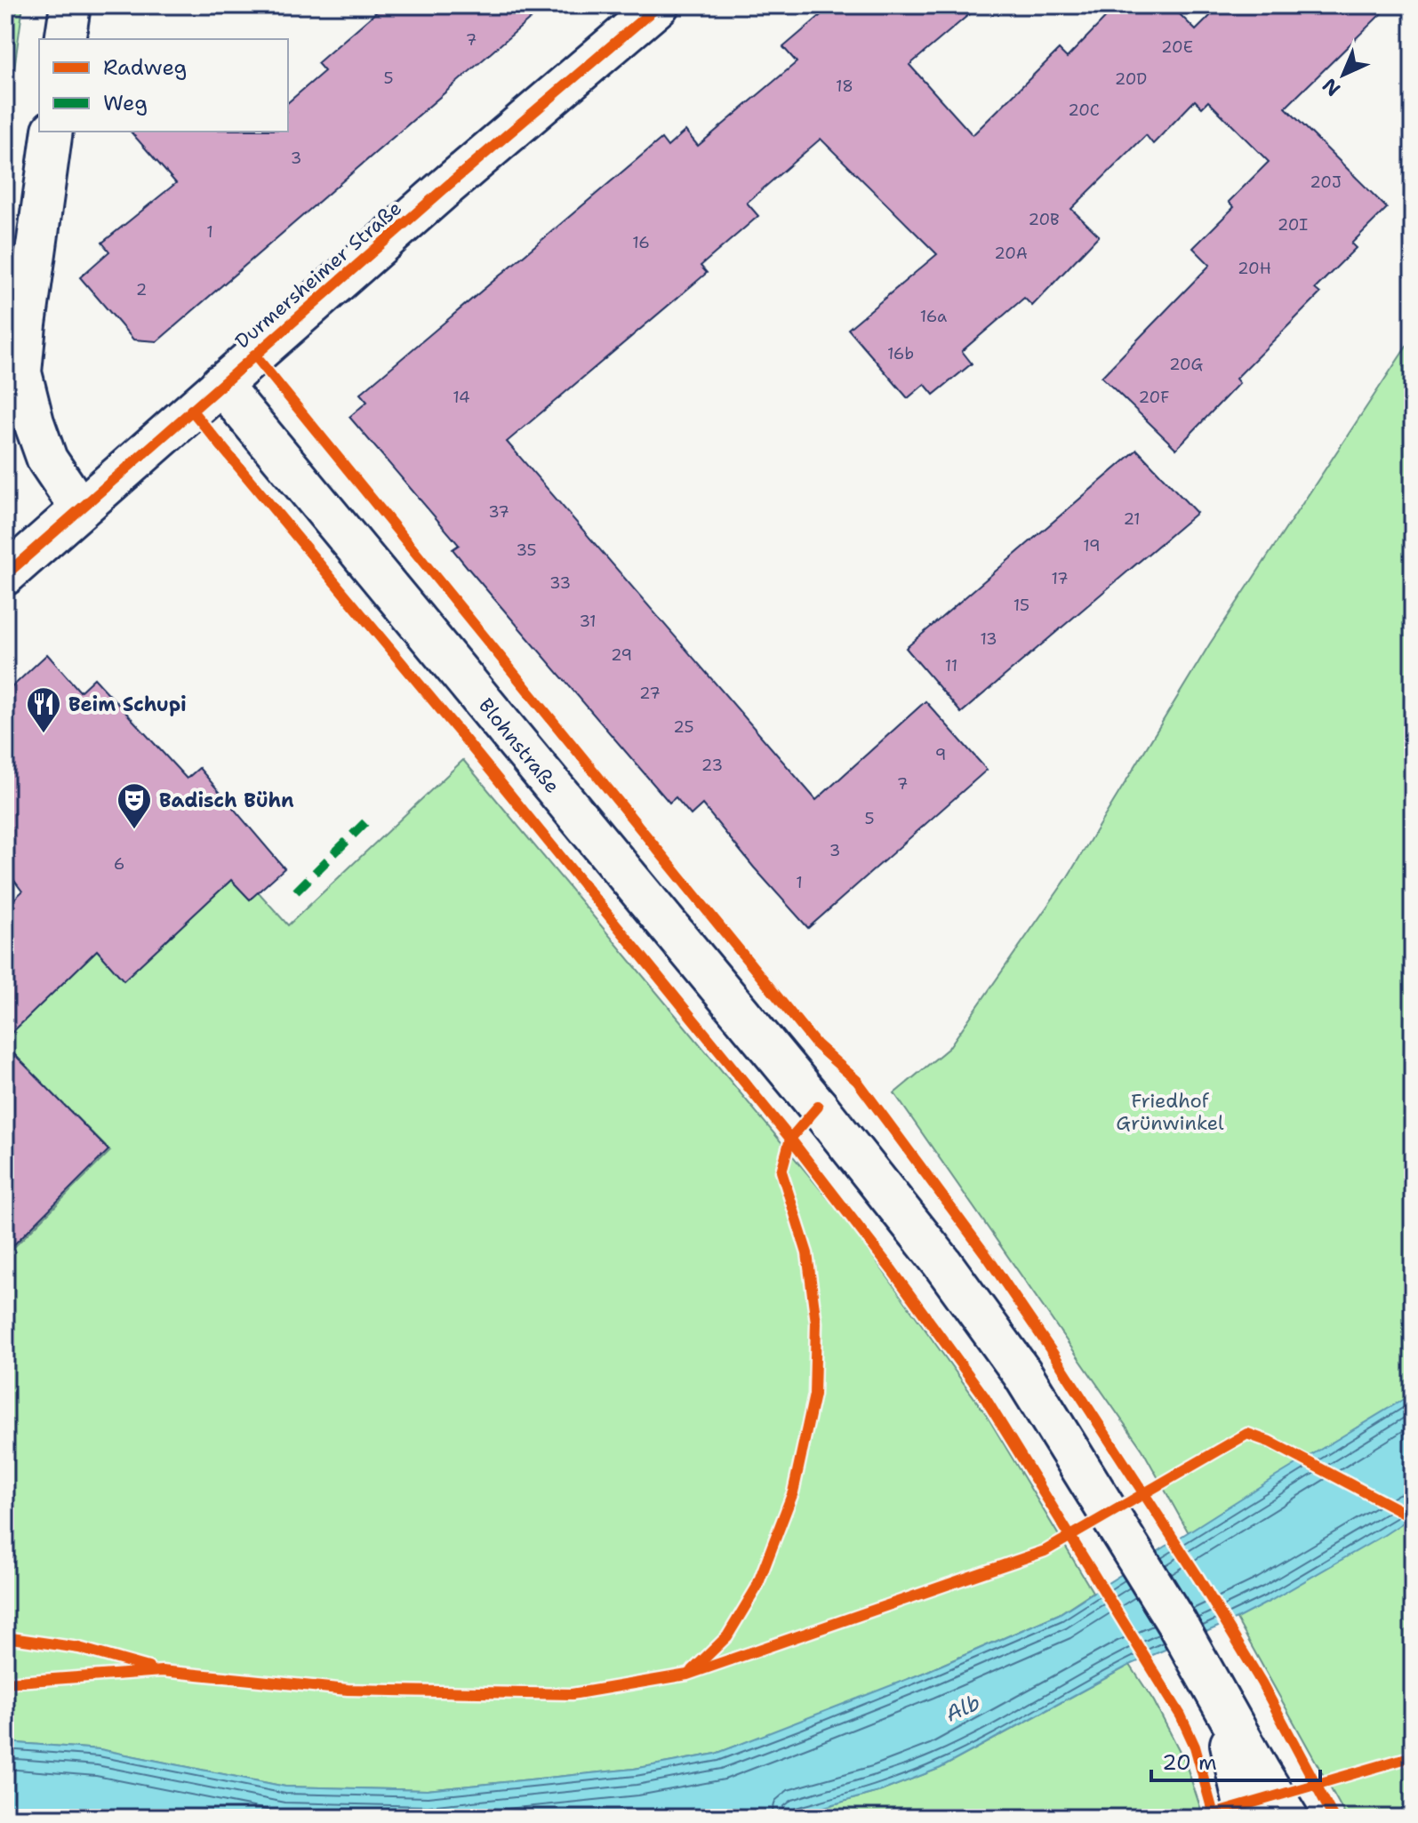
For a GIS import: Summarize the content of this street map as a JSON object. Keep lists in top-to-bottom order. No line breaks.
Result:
{"streets":{"street":["Durmersheimer Straße","Blohnstraße"]},"crossings":[["Durmersheimer Straße","Blohnstraße"]],"water":["Alb"],"parks":["Friedhof Grünwinkel"],"places":{"restaurant":["Beim Schupi"],"theatre":["Badisch Bühn"]},"house_numbers":["7","20E","5","20D","18","20C","3","20J","20B","20I","1","16","20A","20H","2","16a","16b","20G","14","20F","37","21","19","35","17","33","15","31","13","29","11","27","25","9","23","7","5","3","6","1"],"legend":["Radweg","Weg"],"scale_bar":"20 m","north":"bottom left"}
